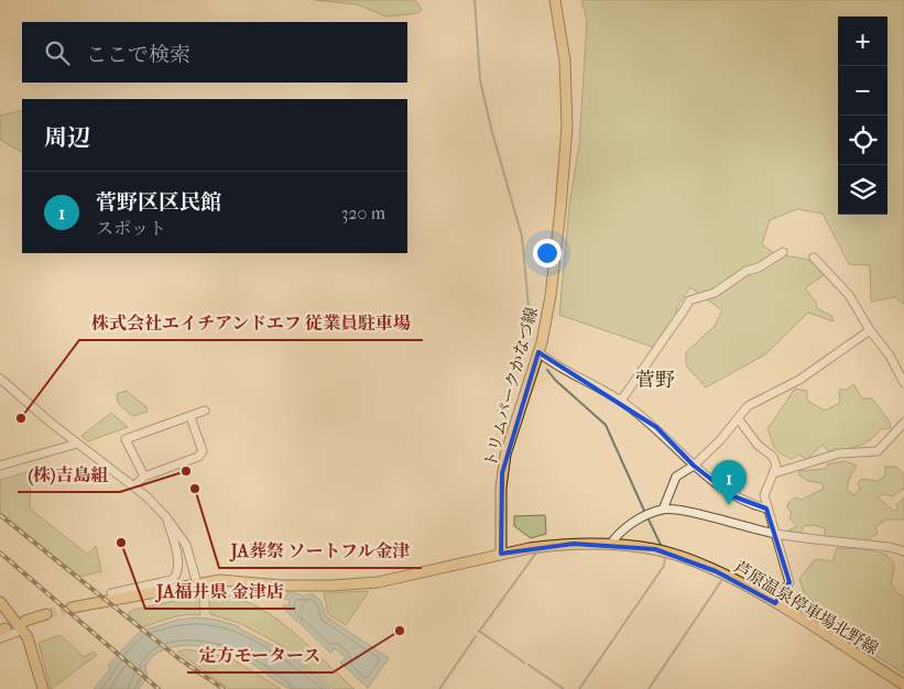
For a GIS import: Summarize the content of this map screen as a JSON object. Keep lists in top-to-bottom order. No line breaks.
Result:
{"streets":{"main road":["トリムパークかなづ線","芦原温泉停車場北野線"]},"crossings":[["トリムパークかなづ線","芦原温泉停車場北野線"]],"districts":["菅野"],"places":["株式会社エイチアンドエフ 従業員駐車場","(株)吉島組","JA葬祭 ソートフル金津","JA福井県 金津店","定方モータース"],"page":{"map_buttons":["+","−"],"search":"ここで検索","heading":"周辺","list":[{"mark":"1","name":"菅野区区民館","note":"スポット","value":"320 m"}],"pins":"1"}}
